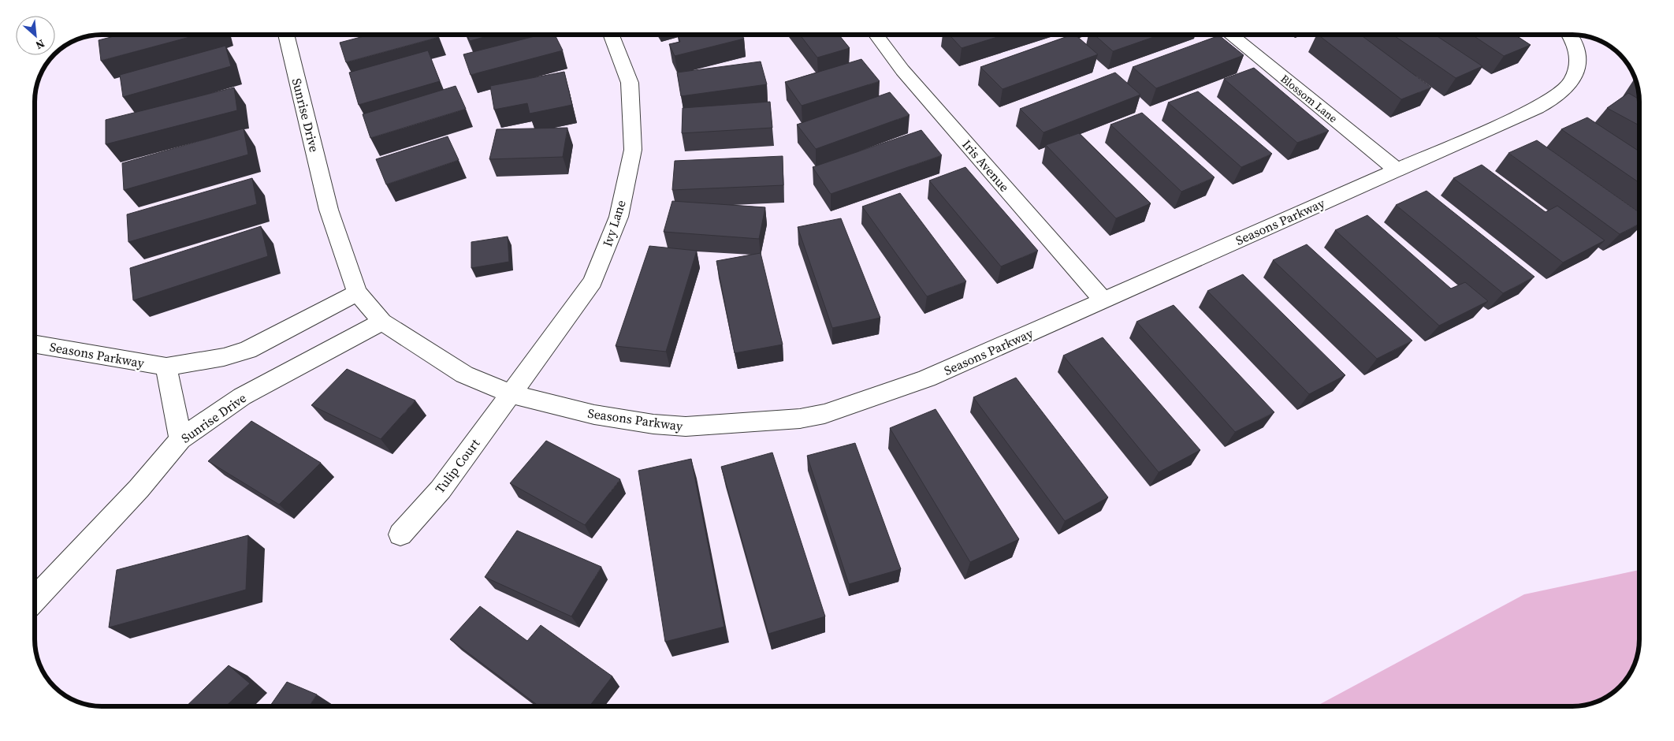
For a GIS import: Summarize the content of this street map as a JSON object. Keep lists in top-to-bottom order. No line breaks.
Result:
{"streets":{"street":["Blossom Lane","Sunrise Drive","Iris Avenue","Seasons Parkway","Ivy Lane","Tulip Court"]},"crossings":[["Blossom Lane","Seasons Parkway"],["Sunrise Drive","Seasons Parkway"],["Iris Avenue","Seasons Parkway"],["Seasons Parkway","Ivy Lane"],["Seasons Parkway","Tulip Court"],["Ivy Lane","Tulip Court"]],"north":"bottom right"}
